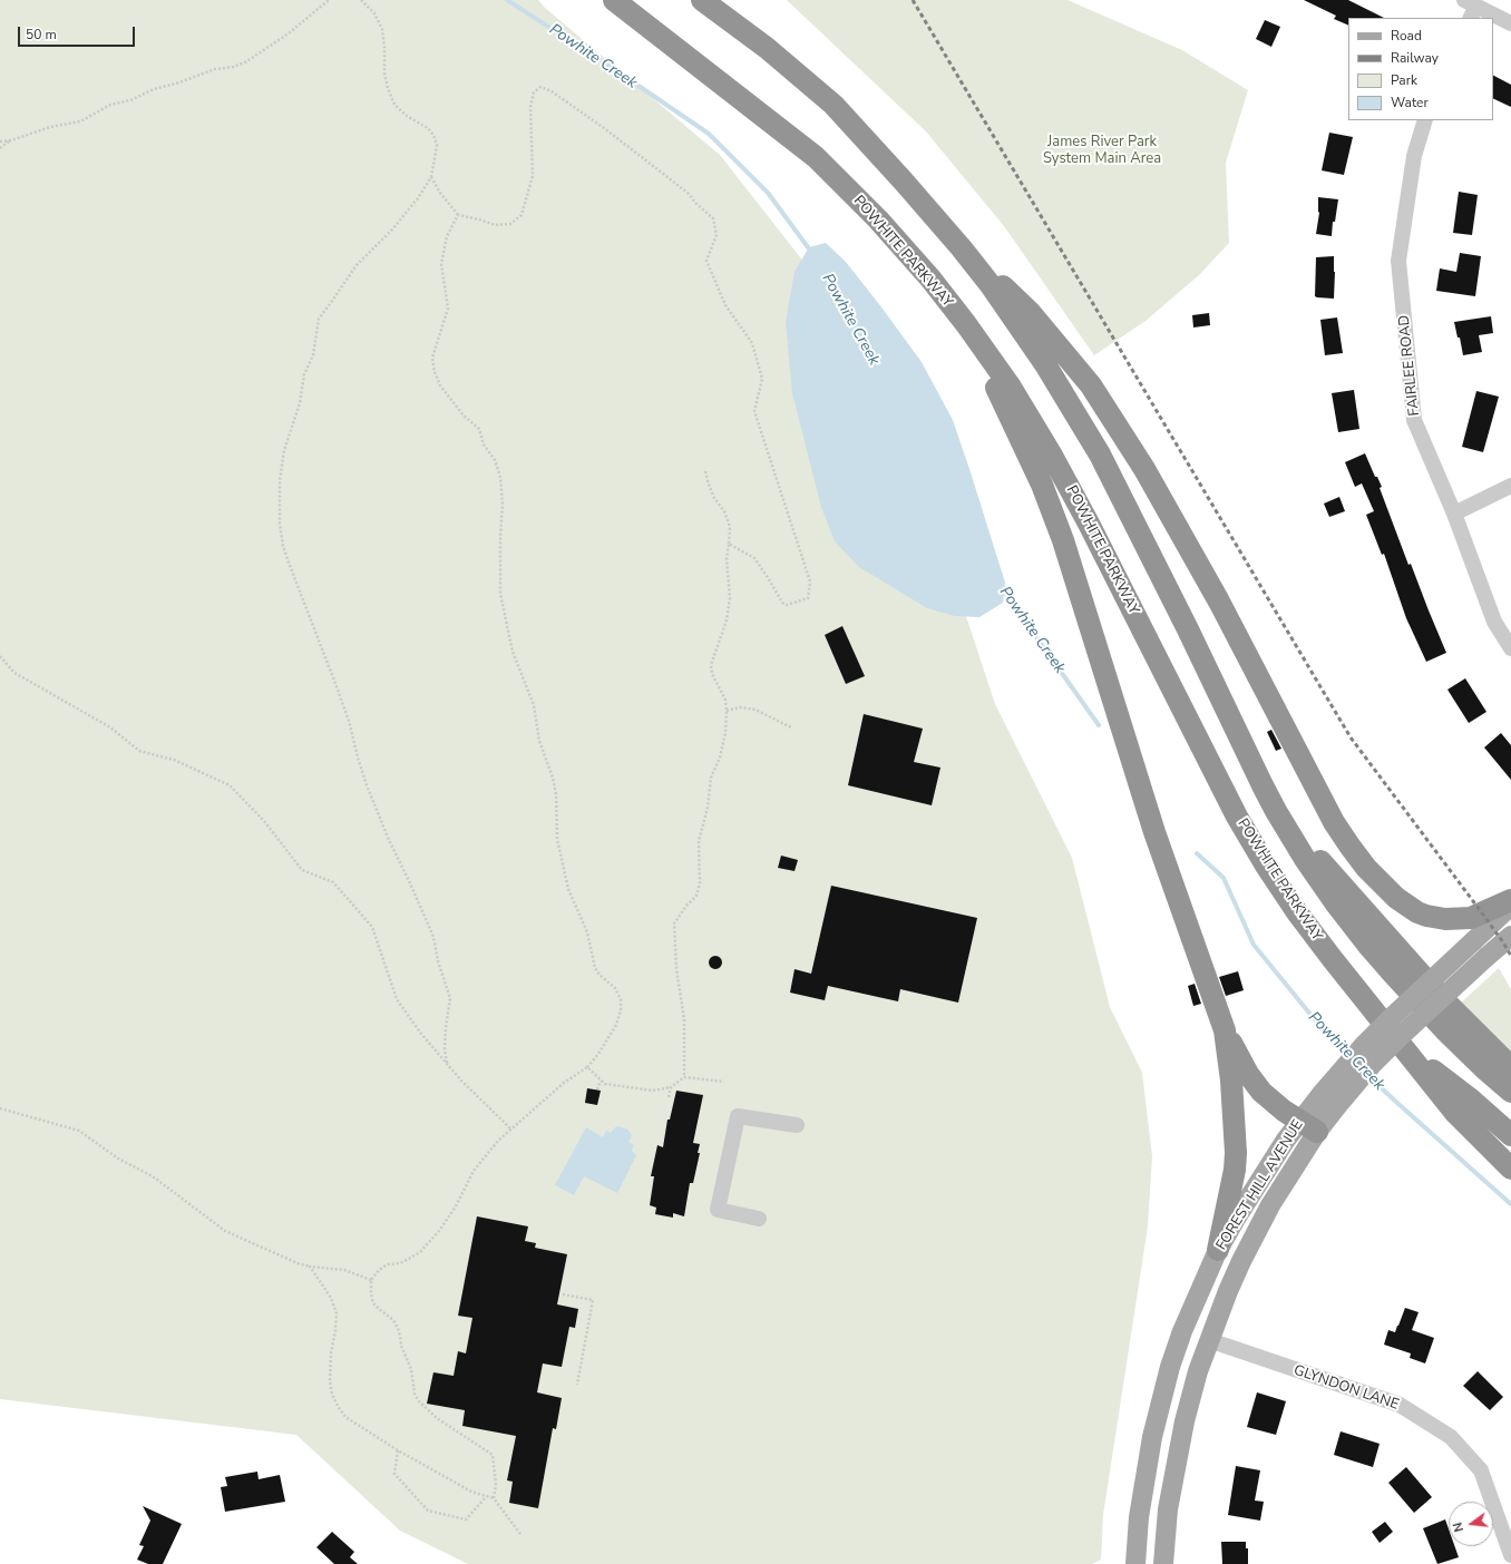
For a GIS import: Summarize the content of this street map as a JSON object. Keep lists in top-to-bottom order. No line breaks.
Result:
{"streets":{"highway":["POWHITE PARKWAY"],"main road":["FOREST HILL AVENUE"],"street":["FAIRLEE ROAD","GLYNDON LANE"]},"crossings":[["FOREST HILL AVENUE","GLYNDON LANE"]],"water":["Powhite Creek"],"parks":["James River Park System Main Area"],"legend":["Road","Railway","Park","Water"],"scale_bar":"50 m","north":"left"}
